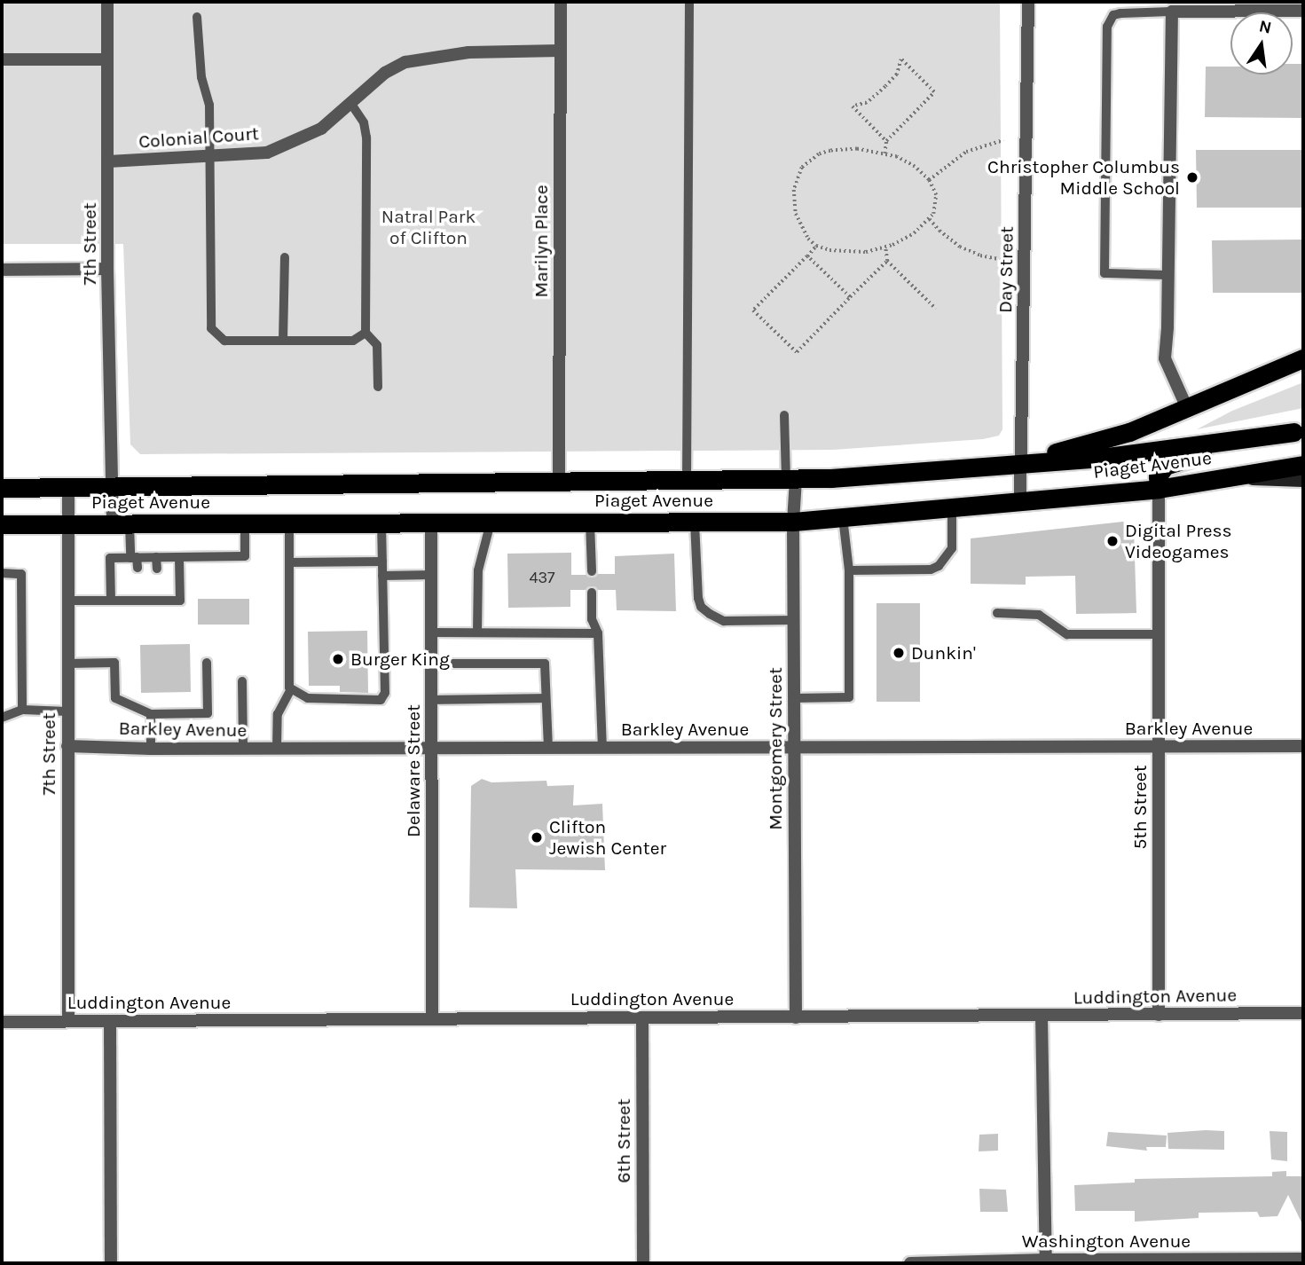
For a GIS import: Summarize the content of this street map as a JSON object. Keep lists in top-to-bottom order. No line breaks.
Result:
{"streets":{"highway":["Piaget Avenue"],"street":["Colonial Court","Marilyn Place","7th Street","Day Street","Barkley Avenue","Montgomery Street","Delaware Street","5th Street","Luddington Avenue","6th Street","Washington Avenue"]},"crossings":[["Colonial Court","Marilyn Place"],["Colonial Court","7th Street"],["Marilyn Place","Piaget Avenue"],["7th Street","Piaget Avenue"],["7th Street","Barkley Avenue"],["7th Street","Luddington Avenue"],["Day Street","Piaget Avenue"],["Piaget Avenue","Montgomery Street"],["Piaget Avenue","Delaware Street"],["Piaget Avenue","5th Street"],["Barkley Avenue","Montgomery Street"],["Barkley Avenue","Delaware Street"],["Barkley Avenue","5th Street"],["Montgomery Street","Luddington Avenue"],["Delaware Street","Luddington Avenue"],["5th Street","Luddington Avenue"],["Luddington Avenue","6th Street"]],"parks":["Natral Park of Clifton"],"places":["Christopher Columbus Middle School","Digital Press Videogames","Dunkin'","Burger King","Clifton Jewish Center"],"house_numbers":["437"],"north":"top"}
